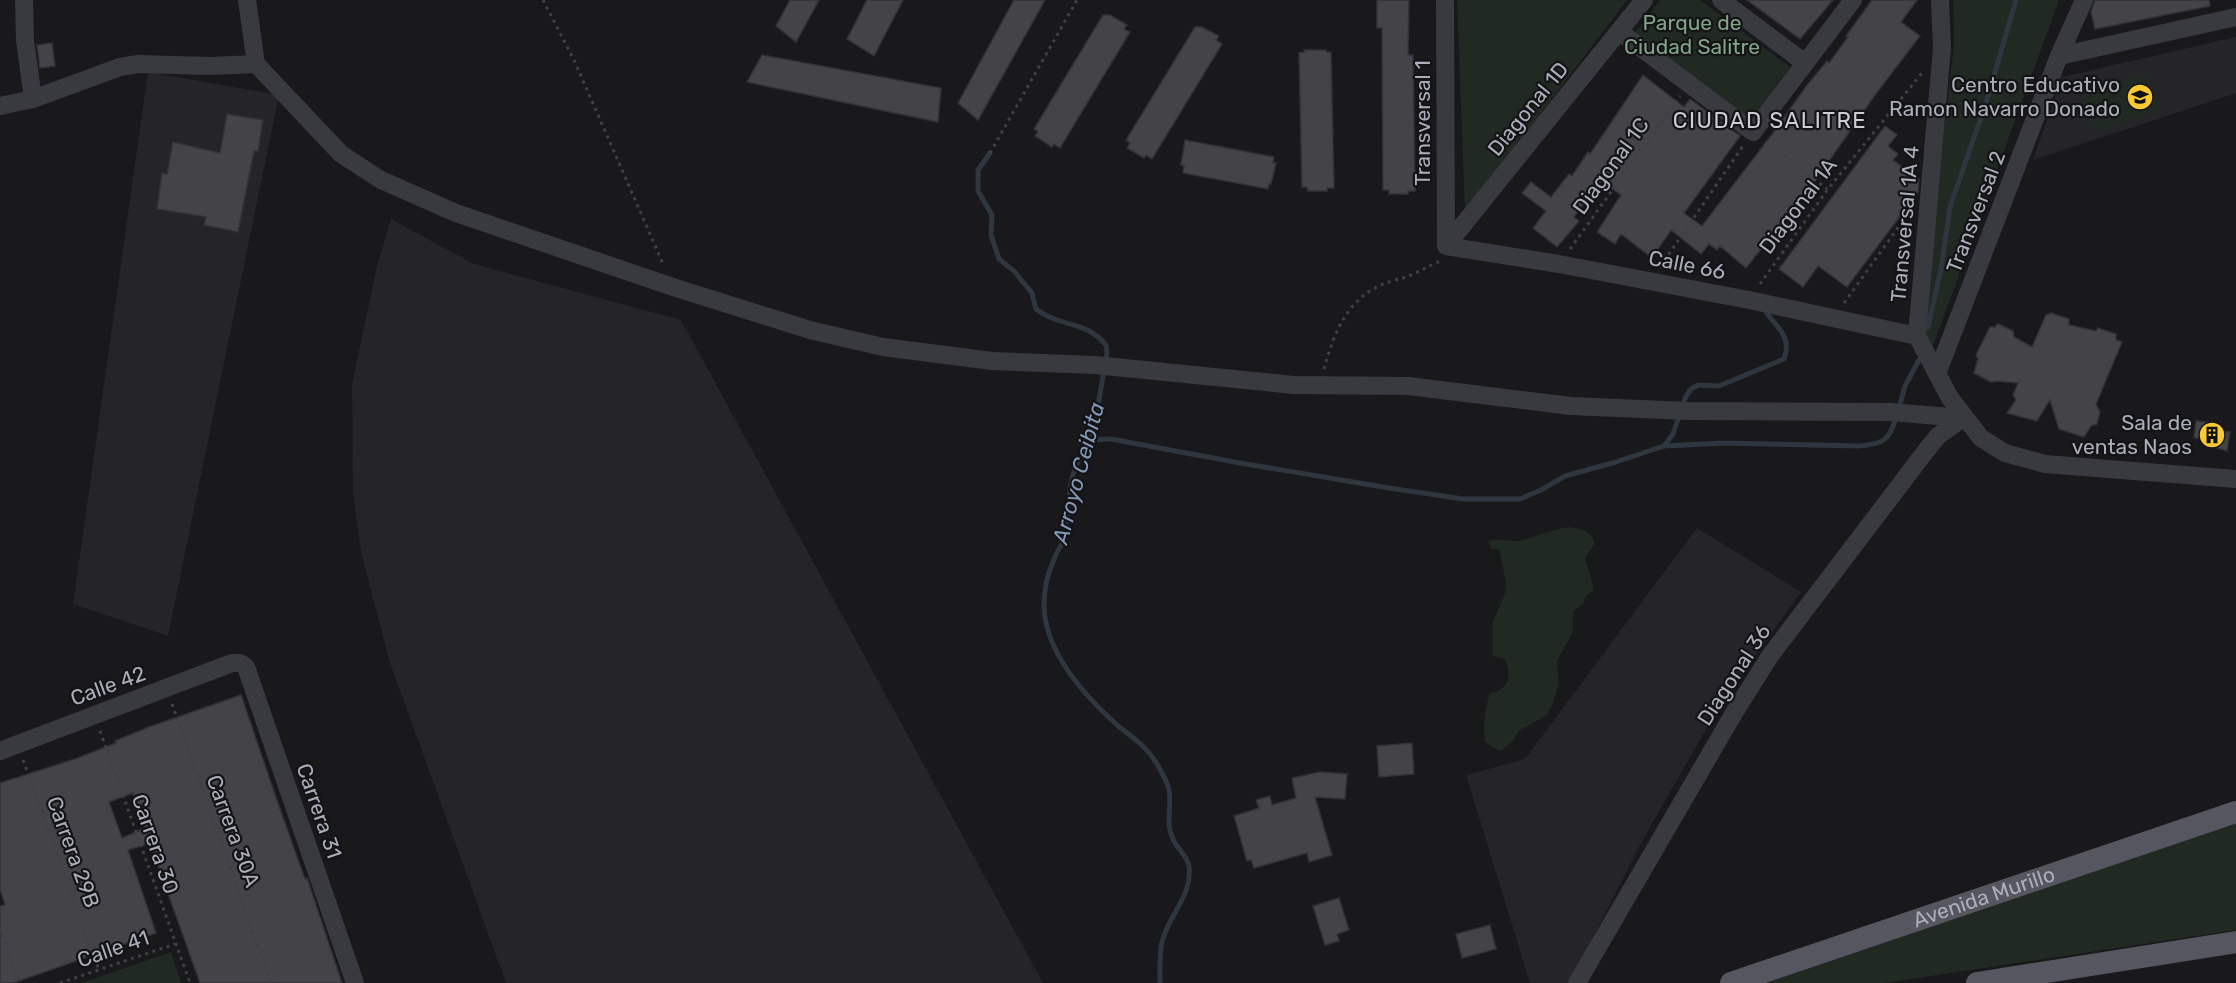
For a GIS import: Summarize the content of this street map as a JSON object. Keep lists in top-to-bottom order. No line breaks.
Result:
{"streets":{"main road":["Avenida Murillo"],"street":["Diagonal 1D","Transversal 1","Transversal 2","Transversal 1A 4","Calle 66","Diagonal 36","Calle 42","Carrera 31"],"path":["Diagonal 1C","Diagonal 1A","Carrera 30A","Carrera 30","Carrera 29B","Calle 41"]},"crossings":[["Diagonal 1D","Transversal 1"],["Diagonal 1D","Calle 66"],["Transversal 1","Calle 66"],["Diagonal 1C","Calle 66"],["Diagonal 1A","Transversal 1A 4"],["Diagonal 1A","Calle 66"],["Transversal 1A 4","Calle 66"],["Calle 42","Carrera 31"],["Calle 42","Carrera 30A"],["Calle 42","Carrera 30"],["Calle 42","Carrera 29B"],["Carrera 30","Calle 41"],["Carrera 29B","Calle 41"]],"districts":["CIUDAD SALITRE"],"water":["Arroyo Ceibita"],"parks":["Parque de Ciudad Salitre"],"places":{"school or university":["Centro Educativo Ramon Navarro Donado"],"building":["Sala de ventas Naos"]}}
